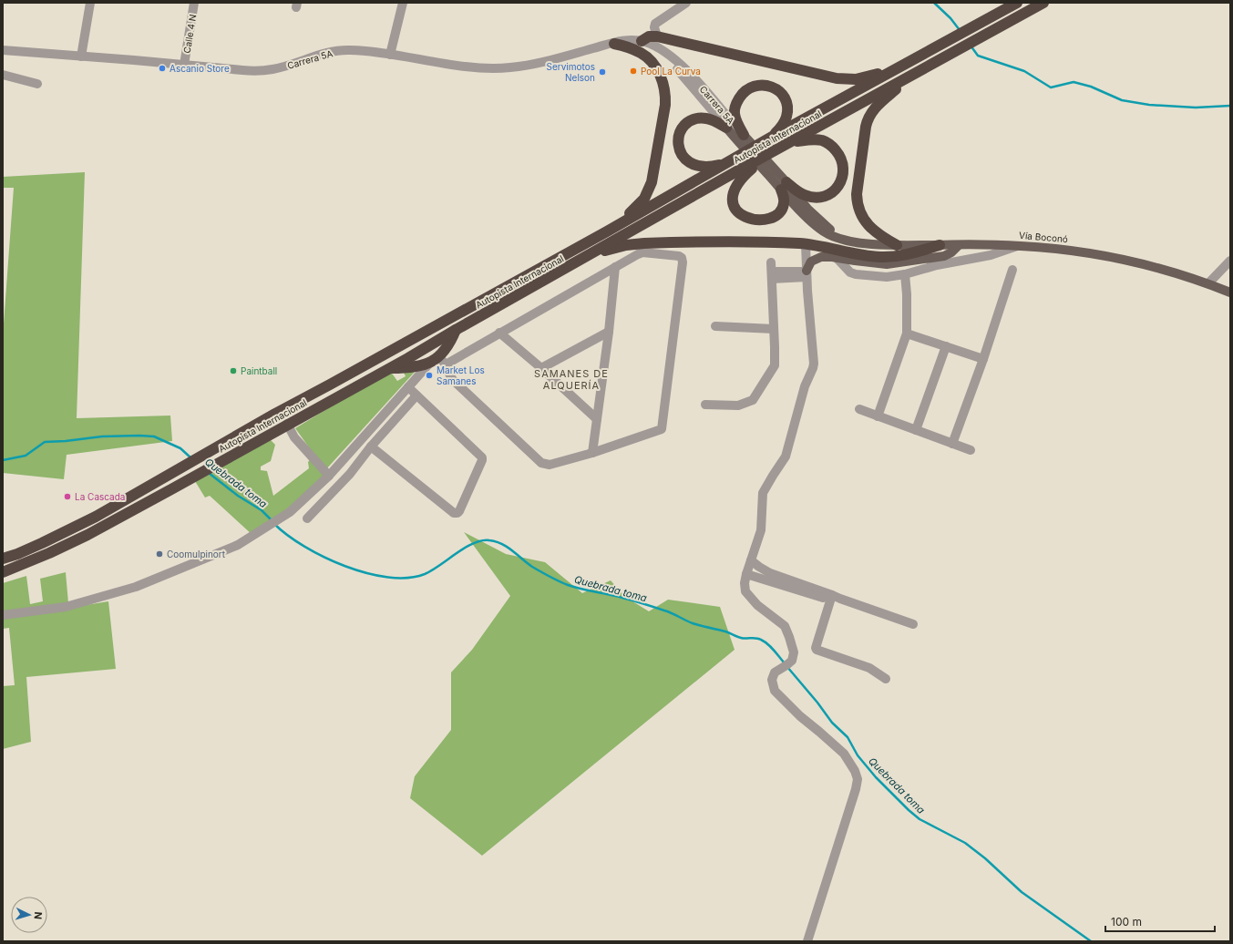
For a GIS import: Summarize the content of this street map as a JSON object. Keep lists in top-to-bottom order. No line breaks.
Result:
{"streets":{"highway":["Autopista Internacional"],"main road":["Vía Boconó"],"street":["Calle 4 N","Carrera 5A"]},"crossings":[["Calle 4 N","Carrera 5A"],["Carrera 5A","Vía Boconó"]],"districts":["SAMANES DE ALQUERÍA"],"water":["Quebrada toma"],"places":["Ascanio Store","Pool La Curva","Servimotos Nelson","Paintball","Market Los Samanes","La Cascada","Coomulpinort"],"scale_bar":"100 m","north":"right"}
